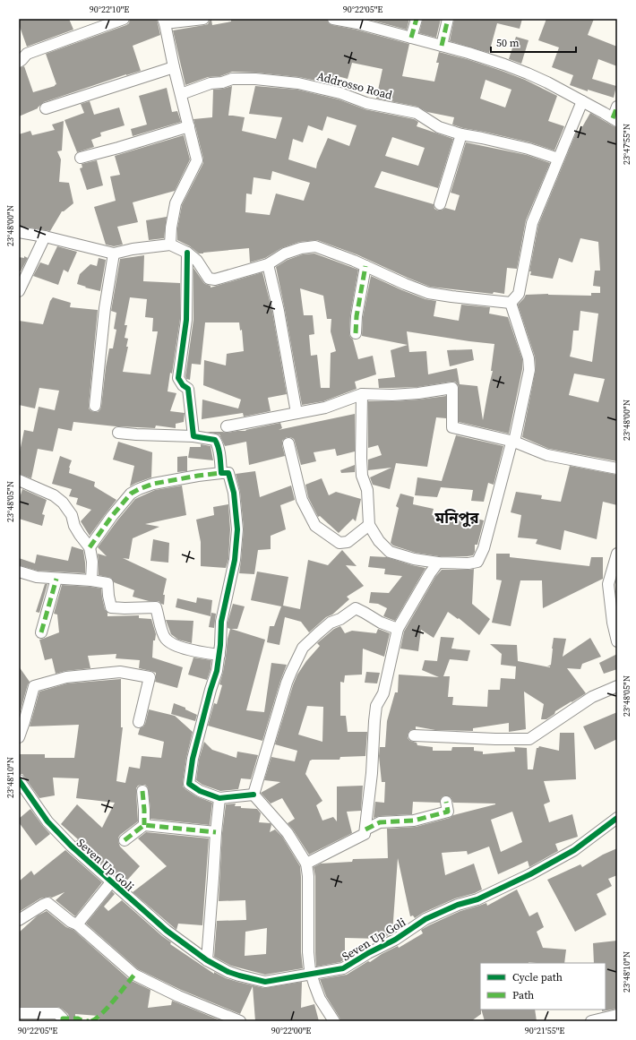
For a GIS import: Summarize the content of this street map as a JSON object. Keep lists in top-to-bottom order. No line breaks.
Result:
{"streets":{"street":["Addrosso Road","Seven Up Goli"]},"districts":["মনিপুর"],"legend":["Cycle path","Path"],"scale_bar":"50 m","coordinates":["90°22'10\"E","90°22'05\"E","23°47'55\"N","23°48'00\"N","23°48'05\"N","23°48'10\"N","90°22'00\"E","90°21'55\"E"]}
